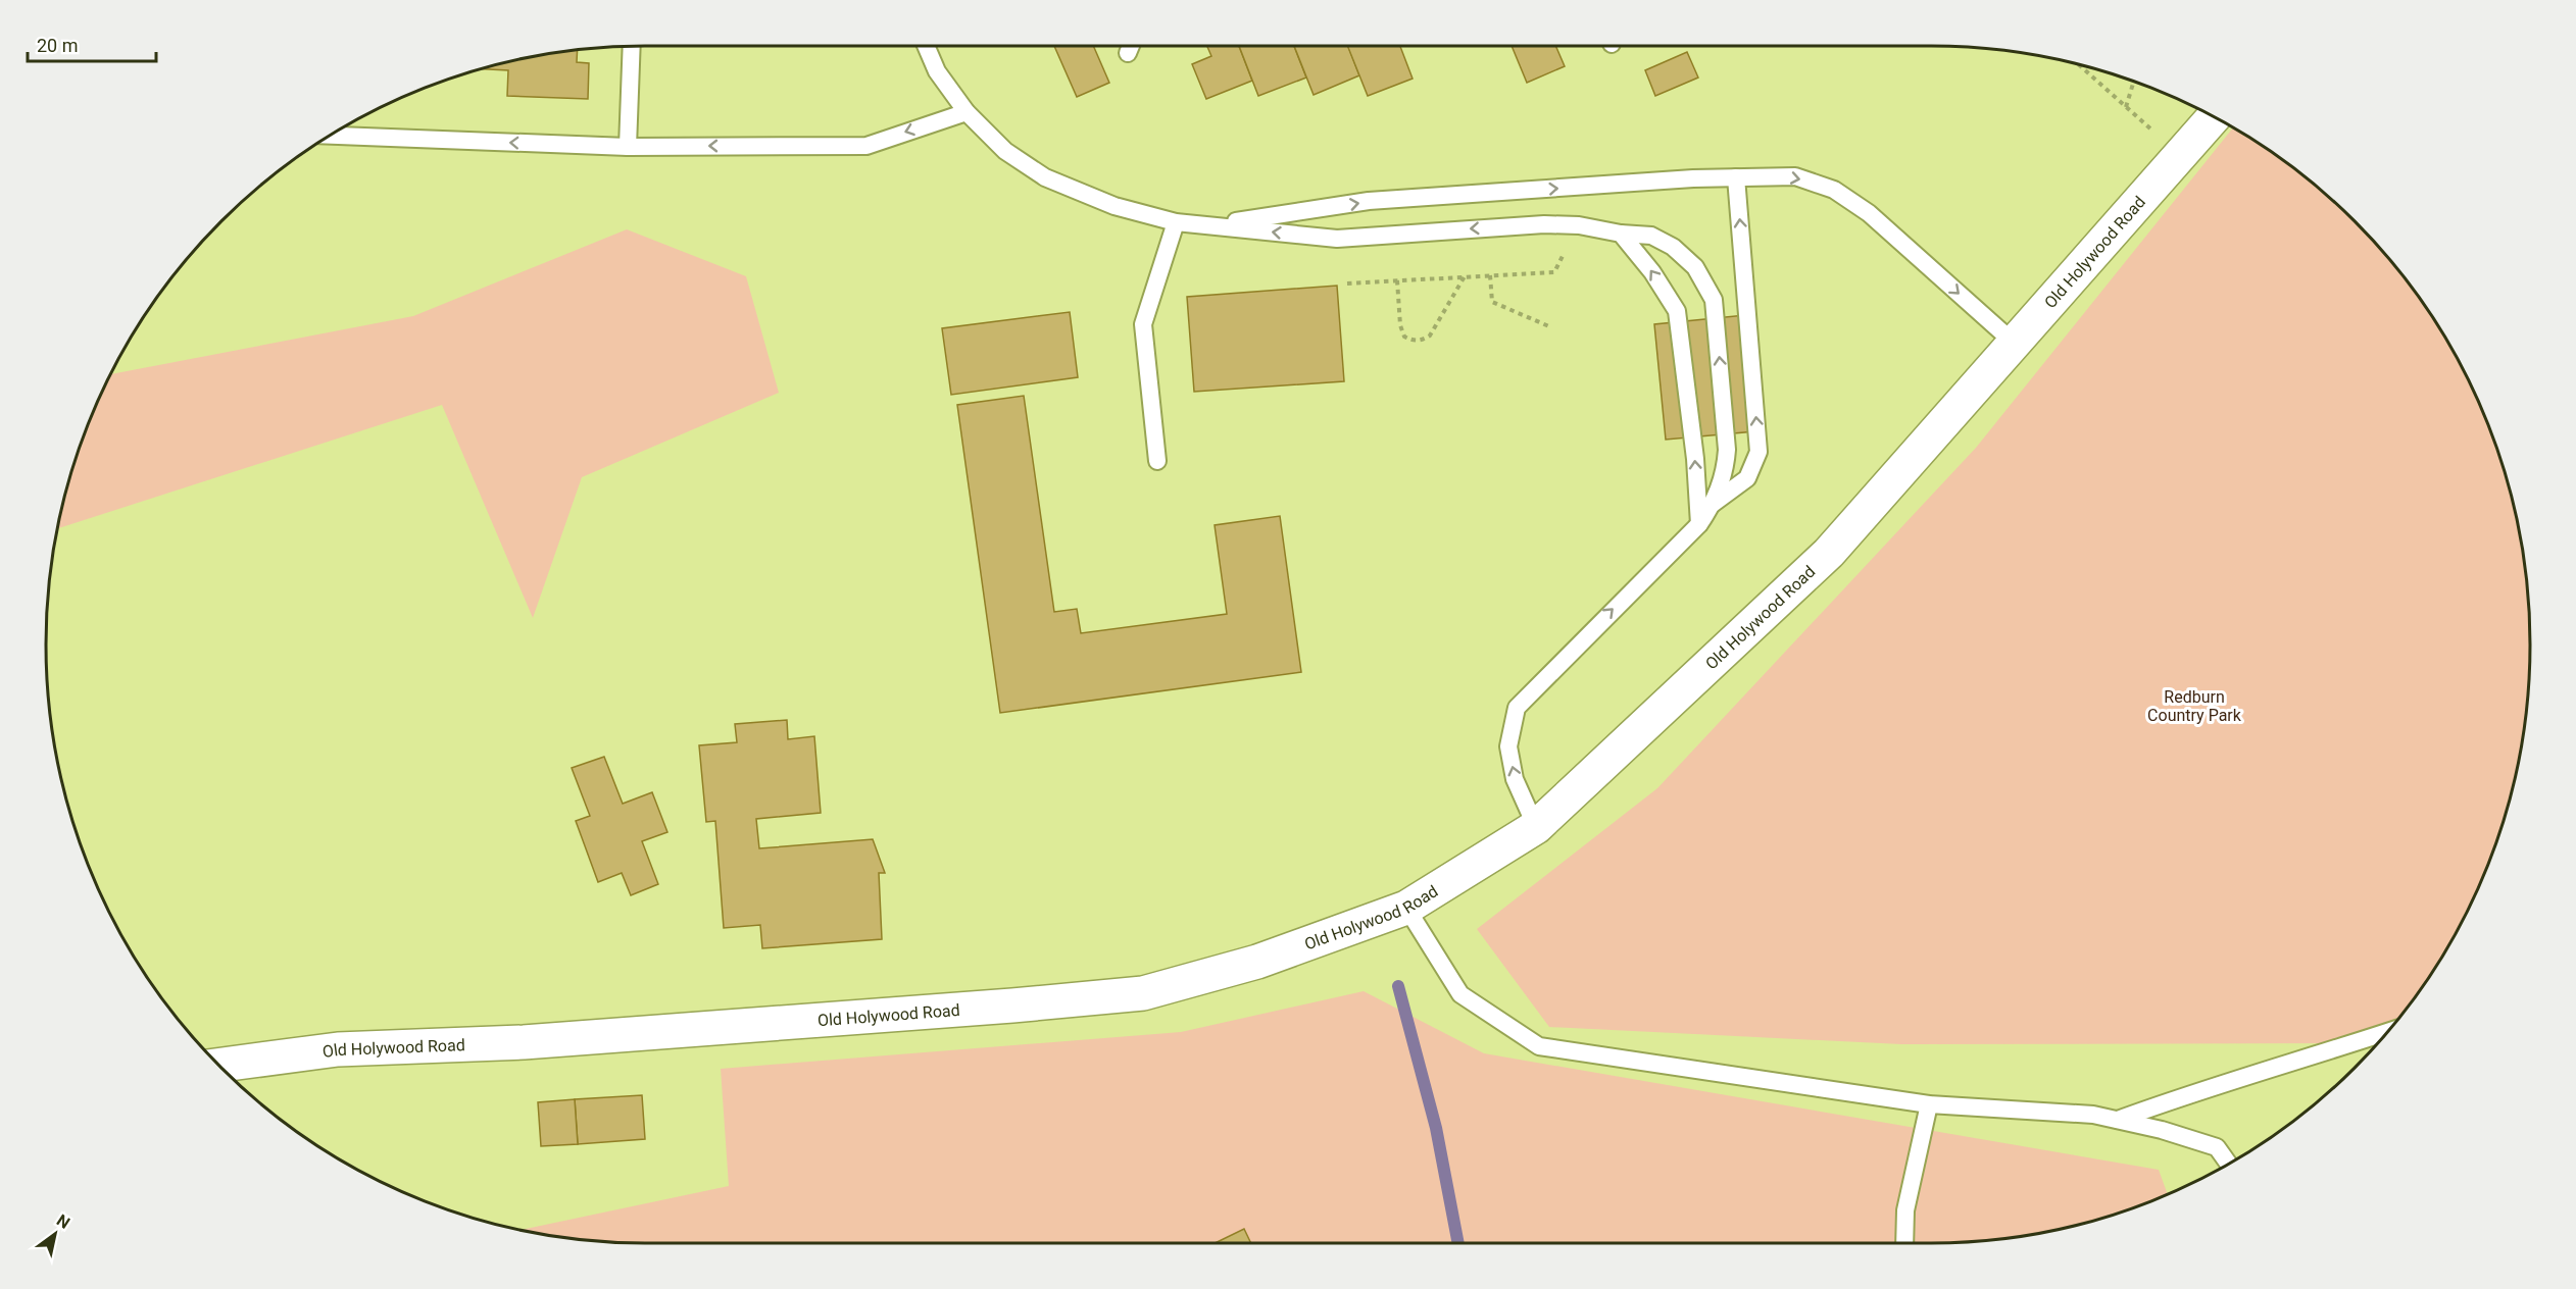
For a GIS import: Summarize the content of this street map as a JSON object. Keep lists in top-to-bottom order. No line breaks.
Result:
{"streets":{"street":["Old Holywood Road"]},"parks":["Redburn Country Park"],"scale_bar":"20 m","north":"top right"}
